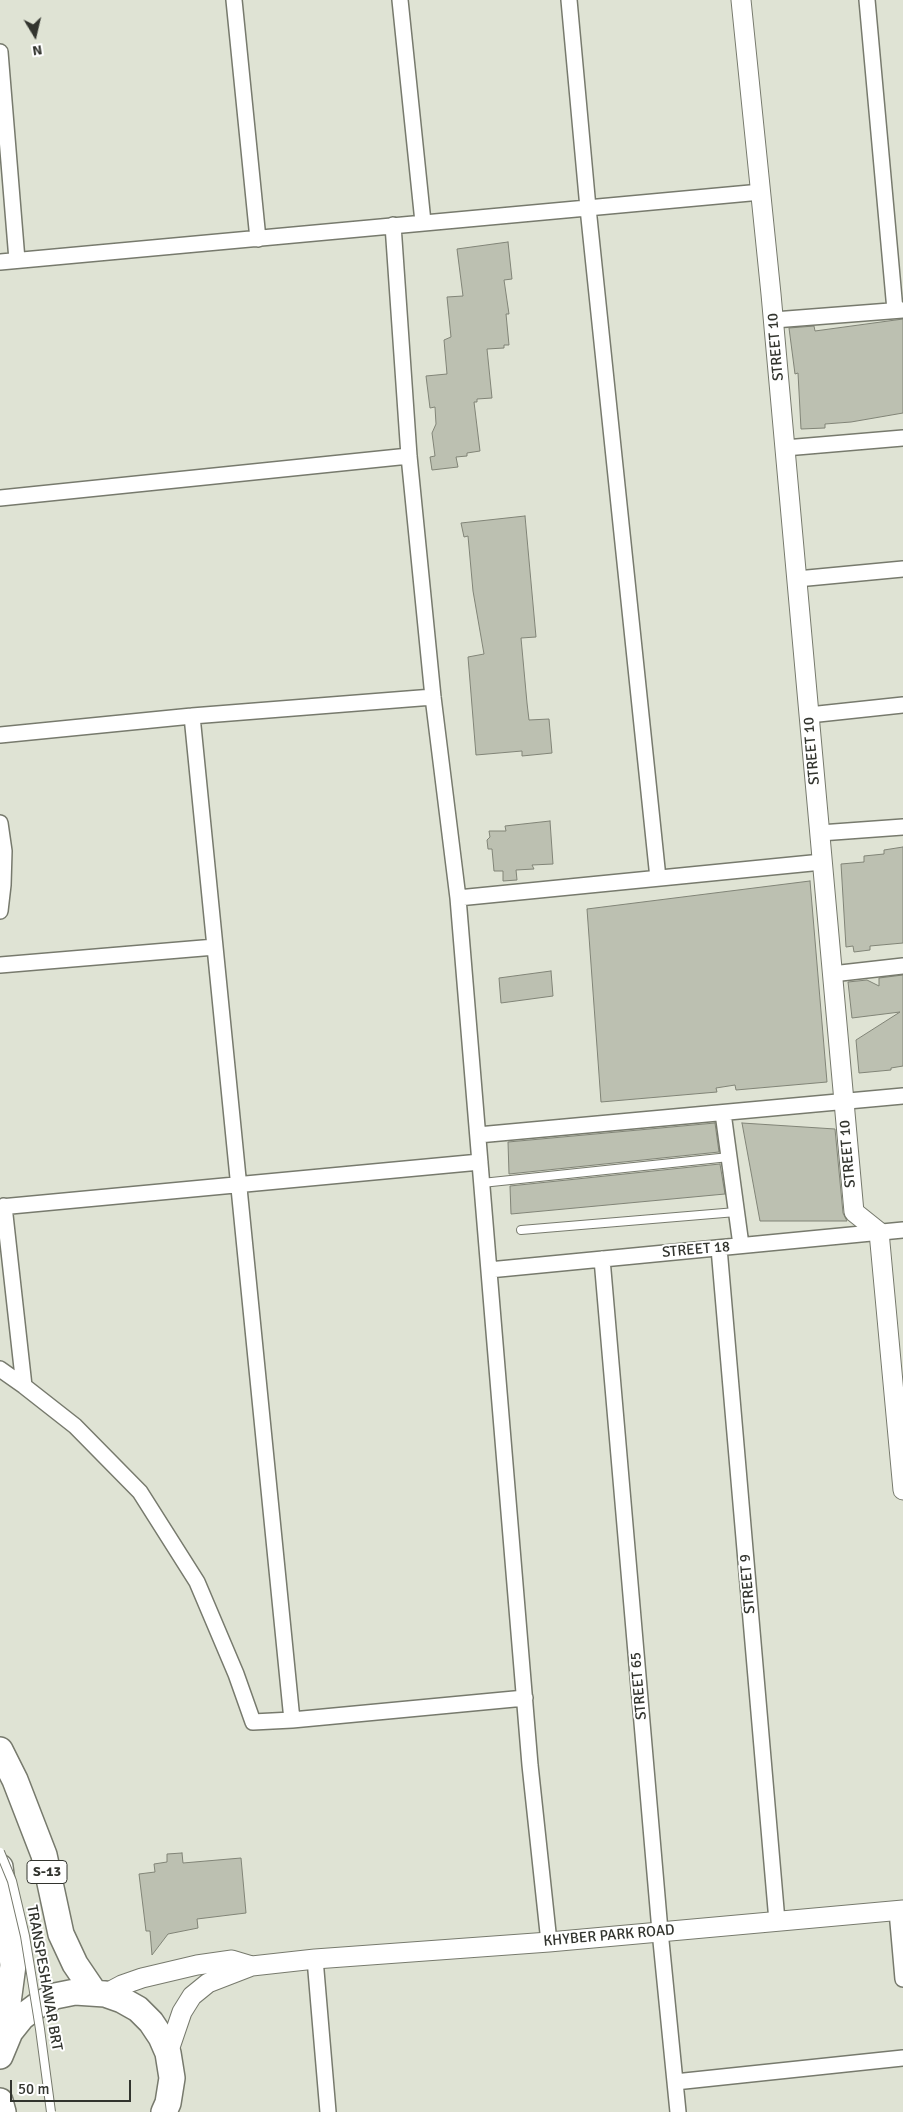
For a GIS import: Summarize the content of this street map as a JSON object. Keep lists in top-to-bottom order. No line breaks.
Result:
{"streets":{"highway":["S-13"],"street":["STREET 10","STREET 18","STREET 9","STREET 65","KHYBER PARK ROAD"],"lane":["TRANSPESHAWAR BRT"]},"crossings":[["STREET 10","STREET 18"],["STREET 18","STREET 9"],["STREET 18","STREET 65"],["STREET 9","KHYBER PARK ROAD"],["STREET 65","KHYBER PARK ROAD"]],"scale_bar":"50 m","north":"bottom"}
